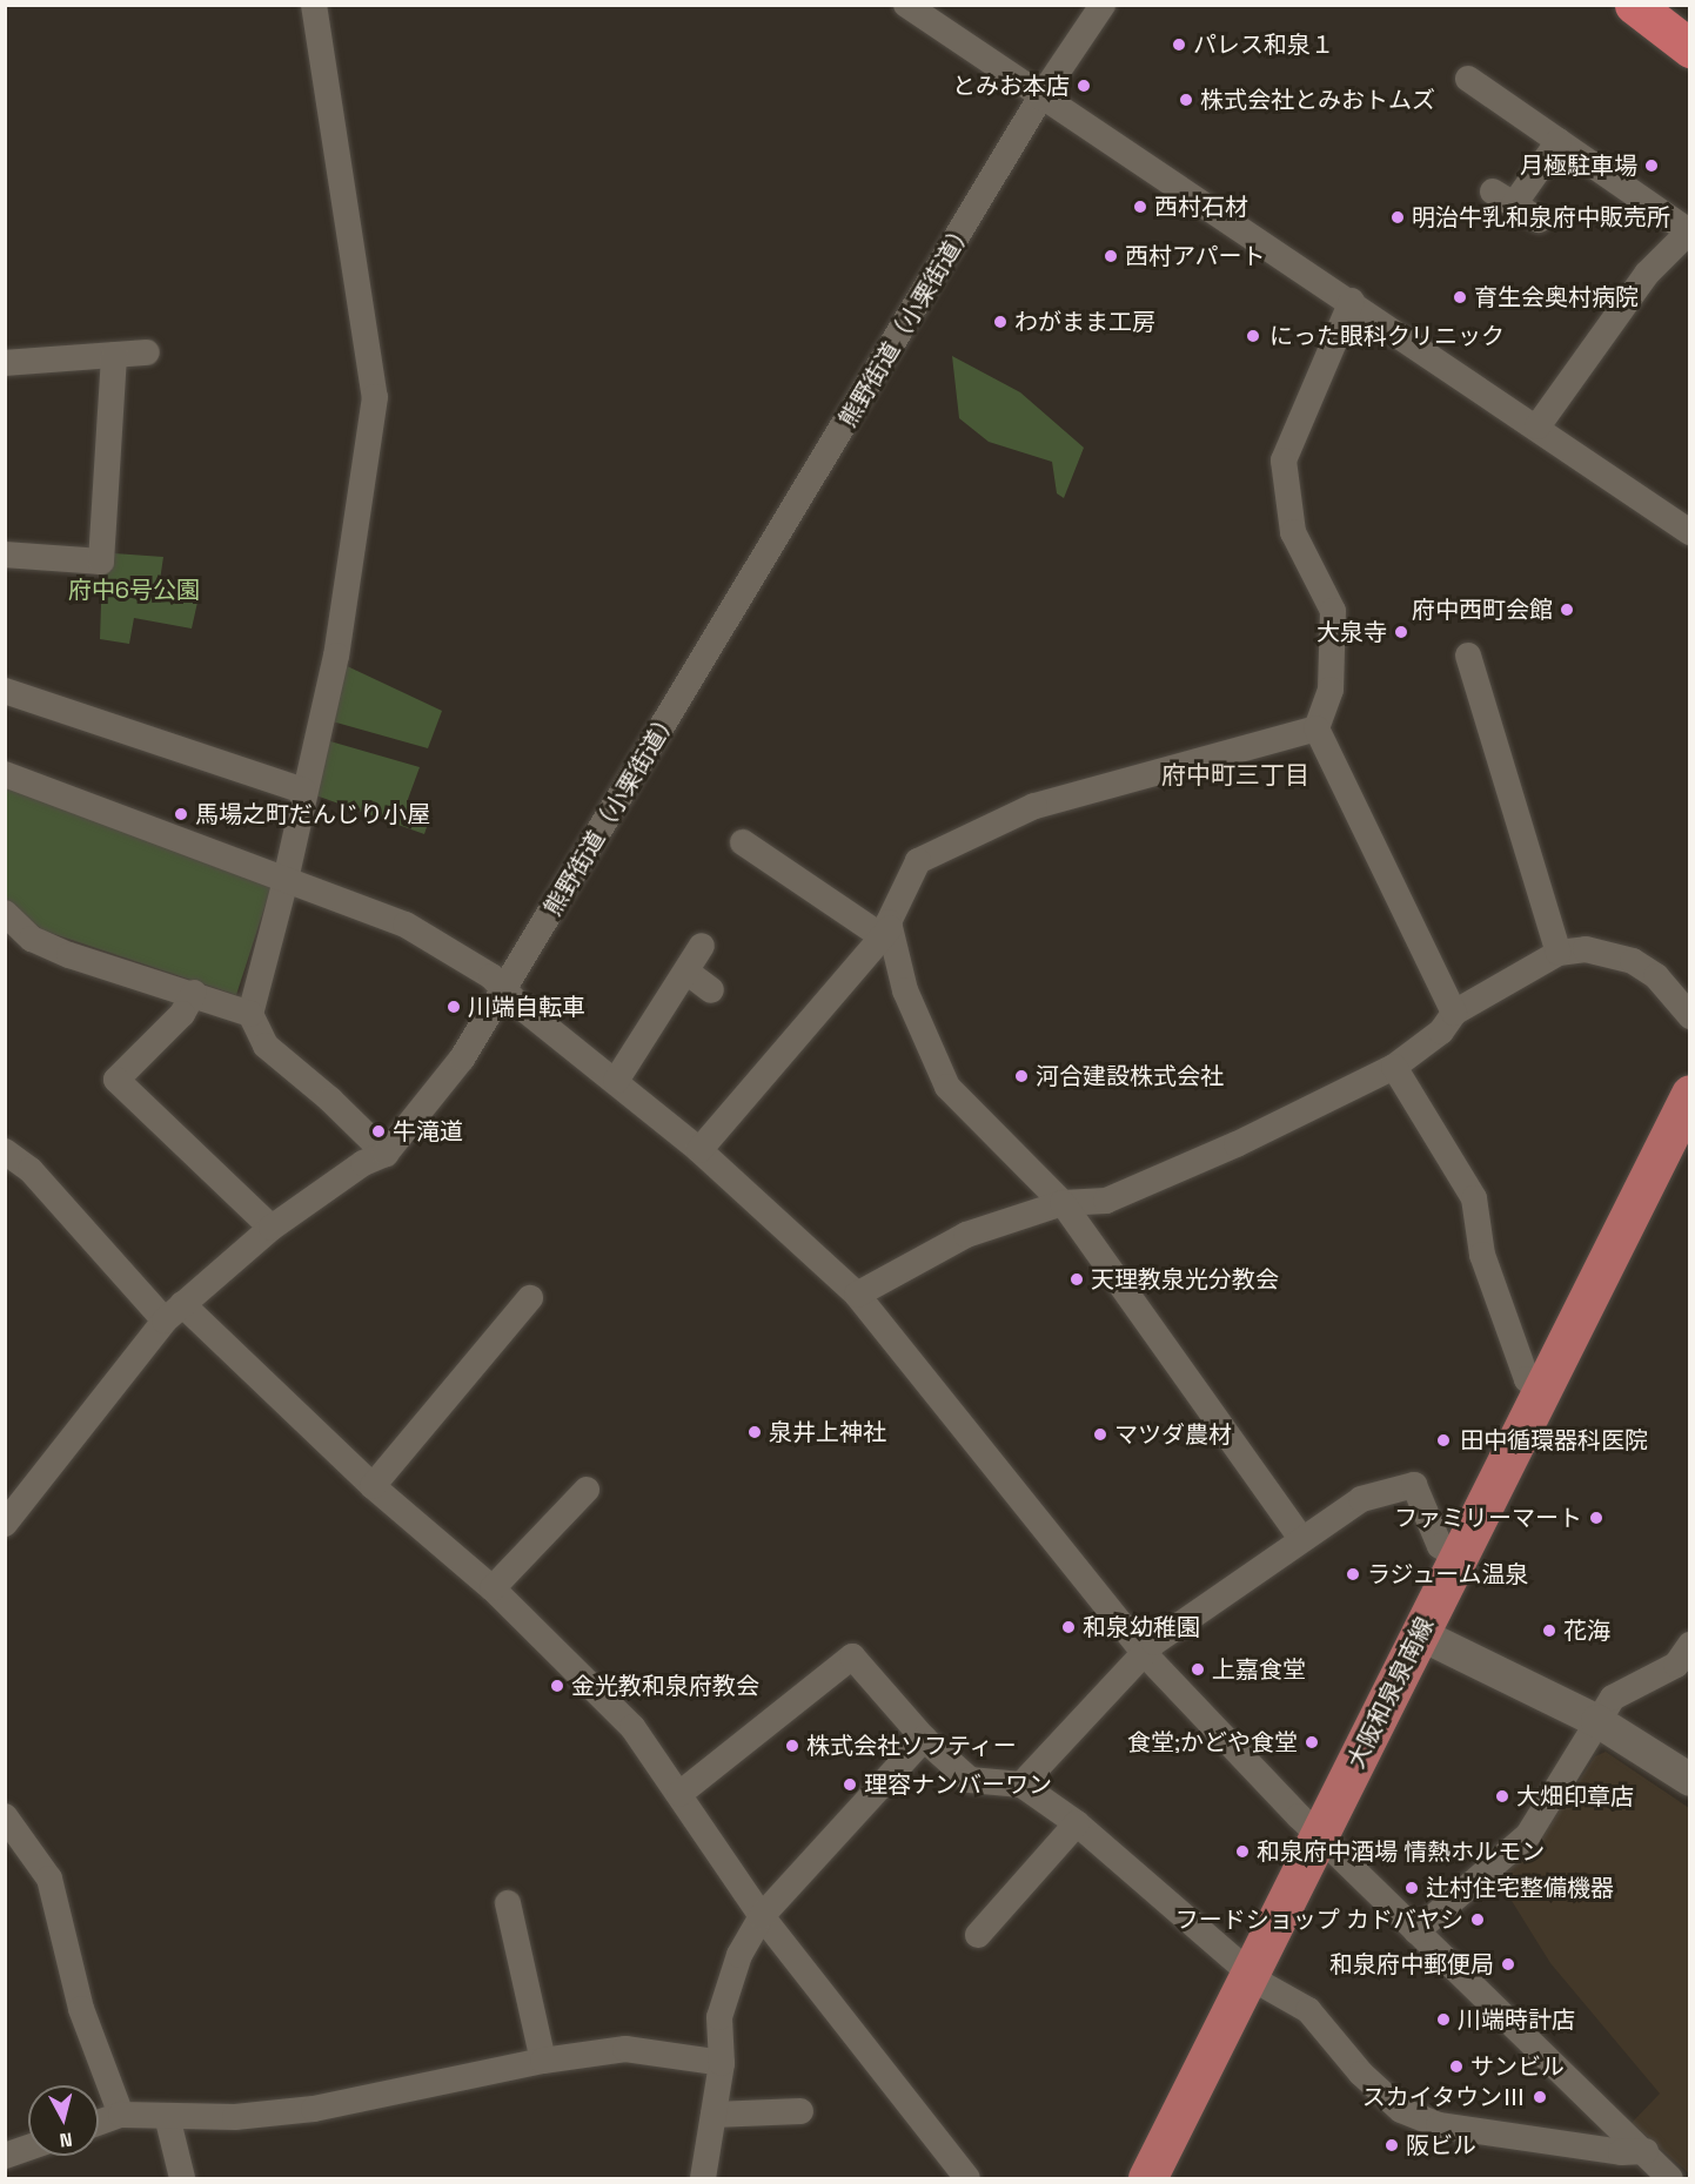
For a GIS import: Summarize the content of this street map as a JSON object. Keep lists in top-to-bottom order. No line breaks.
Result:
{"streets":{"main road":["大阪和泉泉南線"],"street":["熊野街道（小栗街道）"]},"districts":["府中町三丁目"],"parks":["府中6号公園"],"places":["パレス和泉１","とみお本店","株式会社とみおトムズ","月極駐車場","西村石材","明治牛乳和泉府中販売所","西村アパート","育生会奥村病院","わがまま工房","にった眼科クリニック","府中西町会館","大泉寺","馬場之町だんじり小屋","川端自転車","河合建設株式会社","牛滝道","天理教泉光分教会","泉井上神社","マツダ農材","田中循環器科医院","ファミリーマート","ラジューム温泉","和泉幼稚園","花海","上嘉食堂","金光教和泉府教会","食堂;かどや食堂","株式会社ソフティー","理容ナンバーワン","大畑印章店","和泉府中酒場 情熱ホルモン","辻村住宅整備機器","フードショップ カドバヤシ","和泉府中郵便局","川端時計店","サンビル","スカイタウンⅢ","阪ビル"],"north":"bottom"}
